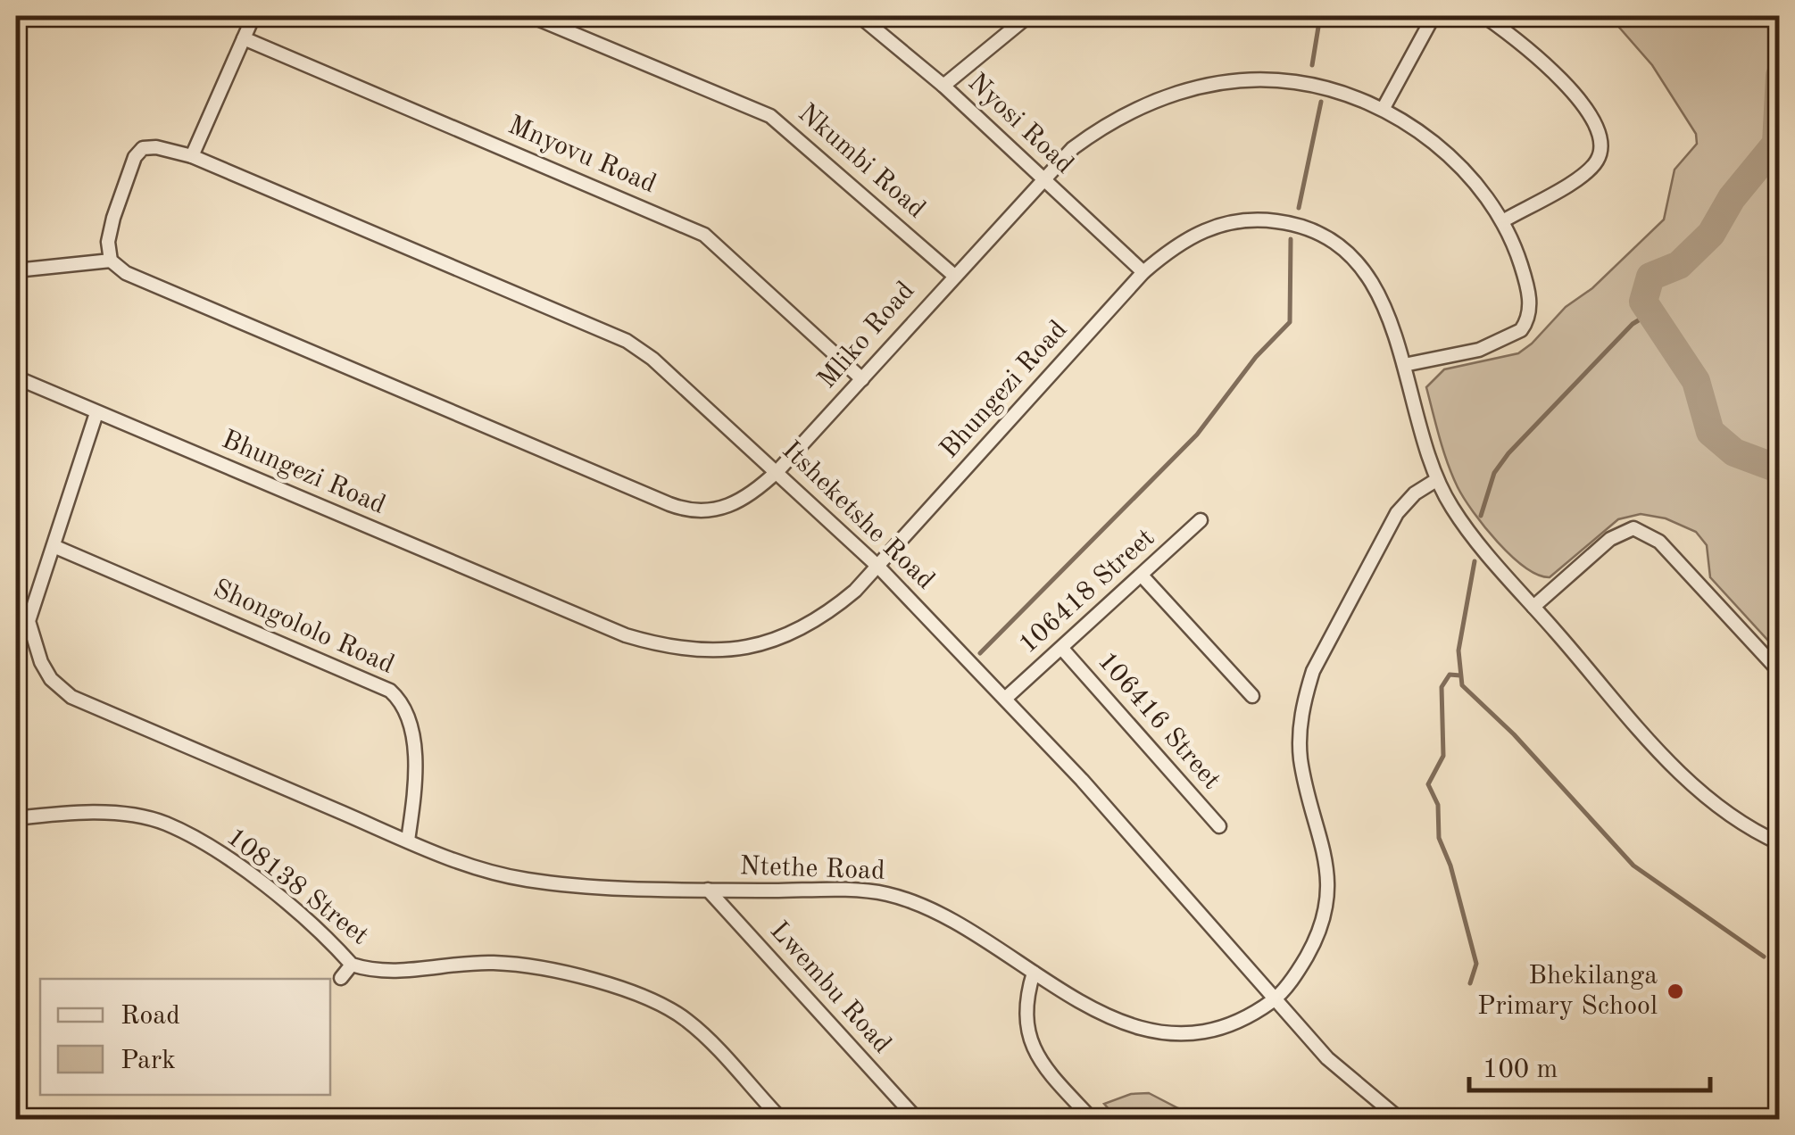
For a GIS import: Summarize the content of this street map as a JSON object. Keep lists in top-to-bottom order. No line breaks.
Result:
{"streets":{"street":["Nyosi Road","Mnyovu Road","Nkumbi Road","Mliko Road","Bhungezi Road","Itsheketshe Road","106418 Street","Shongololo Road","106416 Street","Ntethe Road","108138 Street","Lwembu Road"]},"crossings":[["Nyosi Road","Mliko Road"],["Nyosi Road","Bhungezi Road"],["Mnyovu Road","Mliko Road"],["Nkumbi Road","Mliko Road"],["Mliko Road","Bhungezi Road"],["Mliko Road","Itsheketshe Road"],["Bhungezi Road","Itsheketshe Road"],["Bhungezi Road","Ntethe Road"],["Itsheketshe Road","106418 Street"],["Itsheketshe Road","Ntethe Road"],["106418 Street","106416 Street"],["Shongololo Road","Ntethe Road"],["Ntethe Road","Lwembu Road"]],"places":["Bhekilanga Primary School"],"legend":["Road","Park"],"scale_bar":"100 m"}
